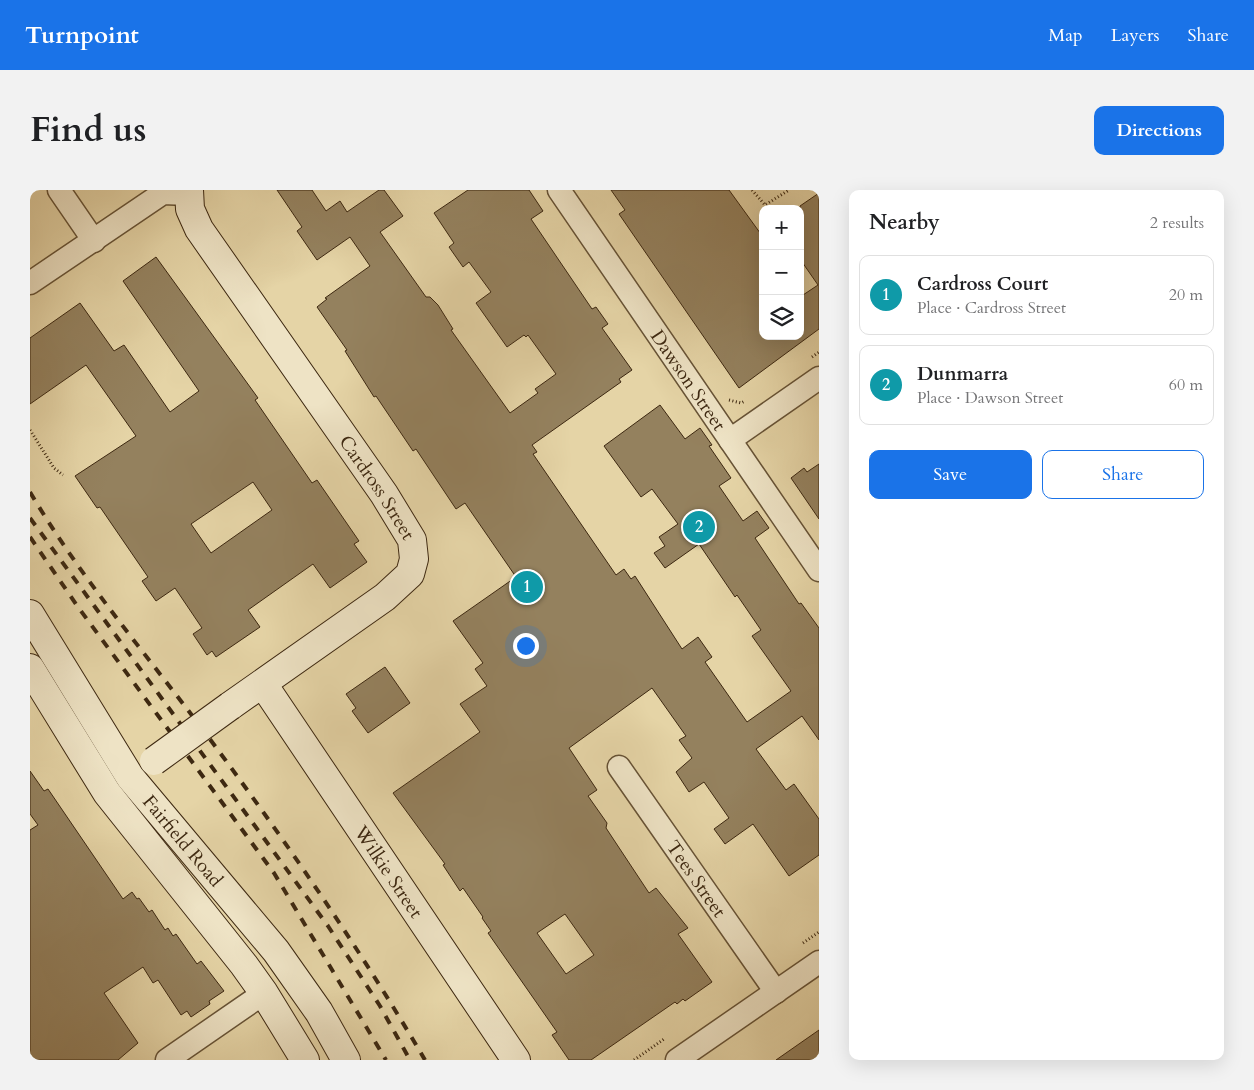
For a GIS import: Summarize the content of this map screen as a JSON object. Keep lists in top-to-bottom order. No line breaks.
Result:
{"streets":{"street":["Dawson Street","Cardross Street","Fairfield Road","Wilkie Street","Tees Street"]},"crossings":[["Cardross Street","Fairfield Road"],["Cardross Street","Wilkie Street"]],"page":{"header":"Turnpoint","nav":["Map","Layers","Share"],"title":"Find us","buttons":["Directions",["Save","Share"]],"heading":["Nearby","2 results"],"map_buttons":["+","−"],"list":[{"mark":"1","name":"Cardross Court","note":"Place · Cardross Street","value":"20 m"},{"mark":"2","name":"Dunmarra","note":"Place · Dawson Street","value":"60 m"}],"pins":["2","1"]}}
